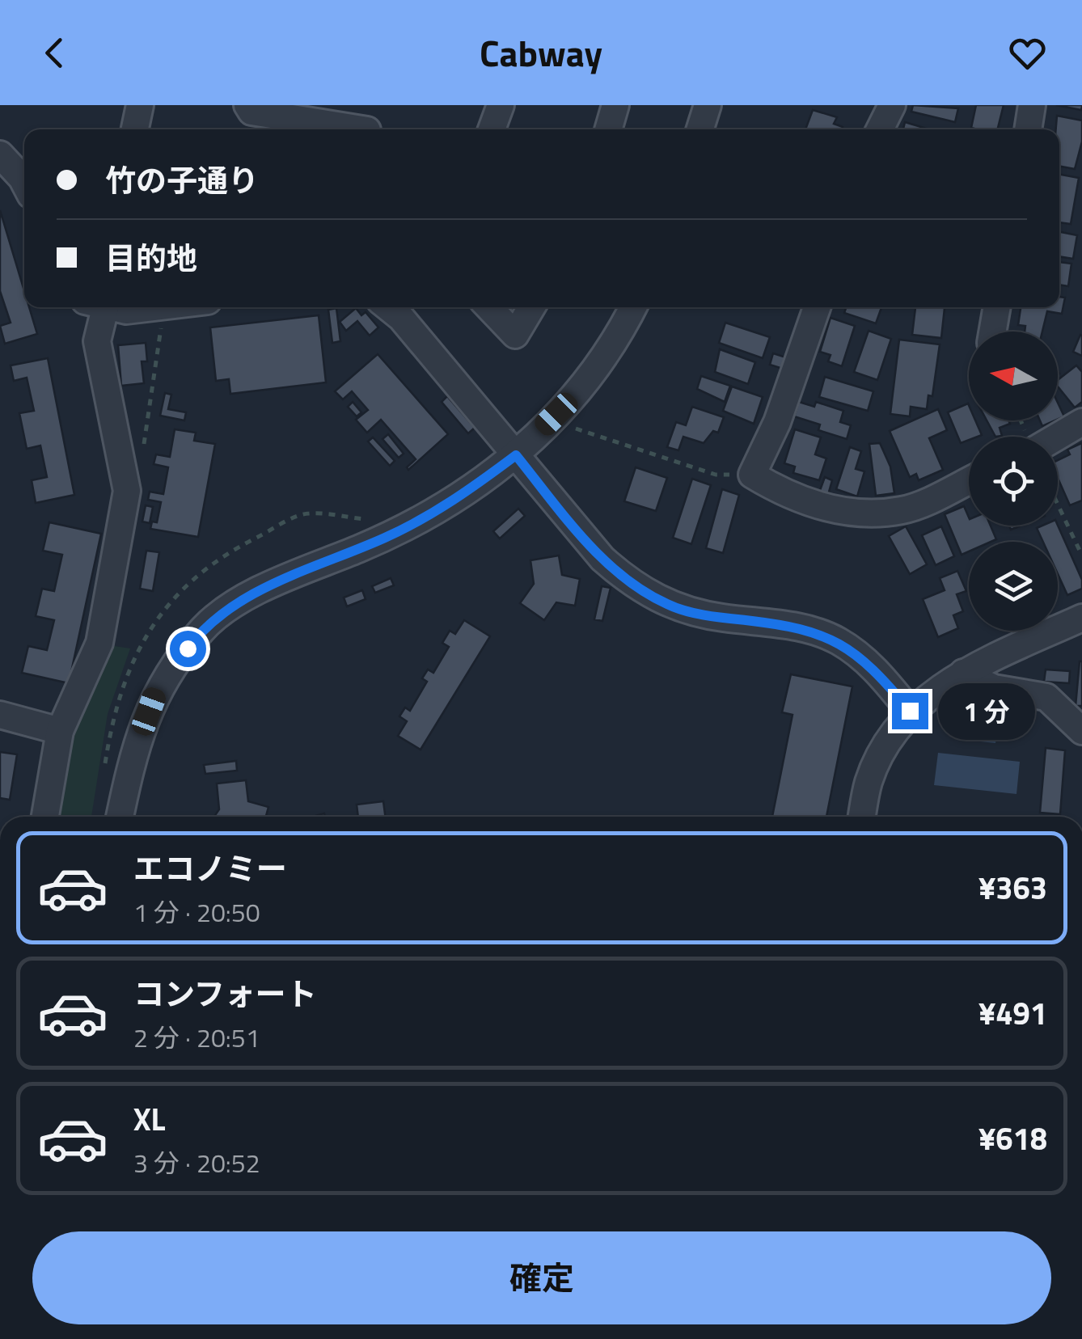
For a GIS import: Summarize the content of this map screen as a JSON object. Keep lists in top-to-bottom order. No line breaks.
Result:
{"north":"left","page":{"header":"Cabway","banner":["竹の子通り","目的地"],"bubble":"1 分","list":[{"name":"エコノミー","note":"1 分 · 20:50","value":"¥363"},{"name":"コンフォート","note":"2 分 · 20:51","value":"¥491"},{"name":"XL","note":"3 分 · 20:52","value":"¥618"}],"buttons":"確定"}}
